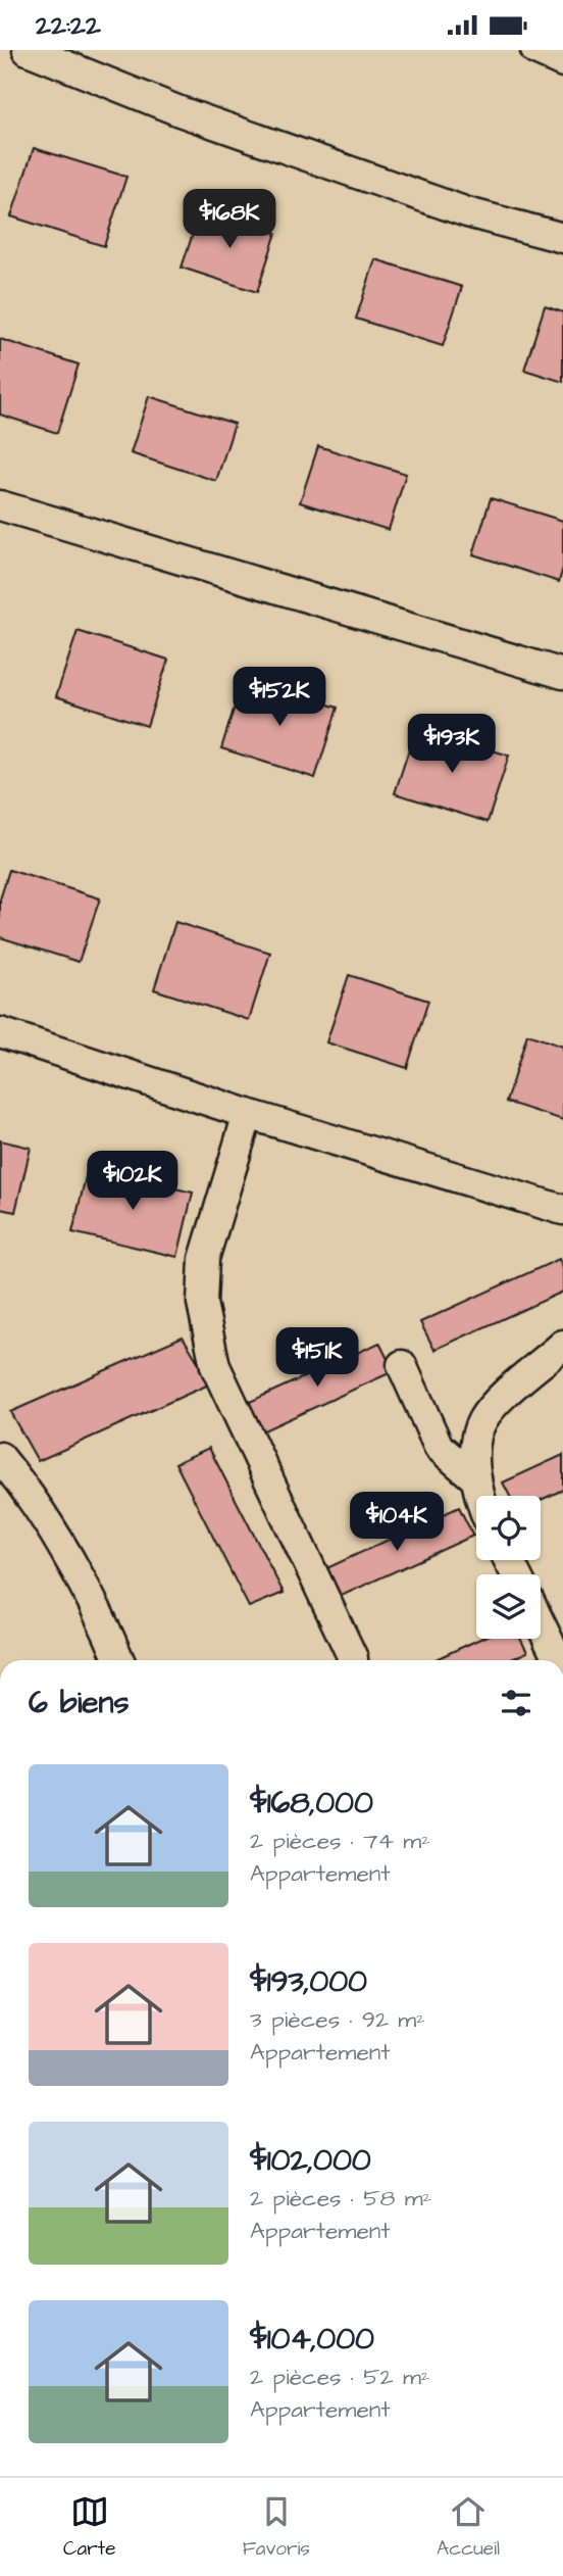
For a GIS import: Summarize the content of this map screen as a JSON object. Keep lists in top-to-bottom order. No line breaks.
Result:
{"page":{"status":"22:22","price":["$168K","$152K","$193K","$102K","$151K","$104K"],"heading":"6 biens","list":[{"name":"$168,000","note":"2 pièces · 74 m² · Appartement"},{"name":"$193,000","note":"3 pièces · 92 m² · Appartement"},{"name":"$102,000","note":"2 pièces · 58 m² · Appartement"},{"name":"$104,000","note":"2 pièces · 52 m² · Appartement"}],"tabs":["Carte","Favoris","Accueil"]}}
